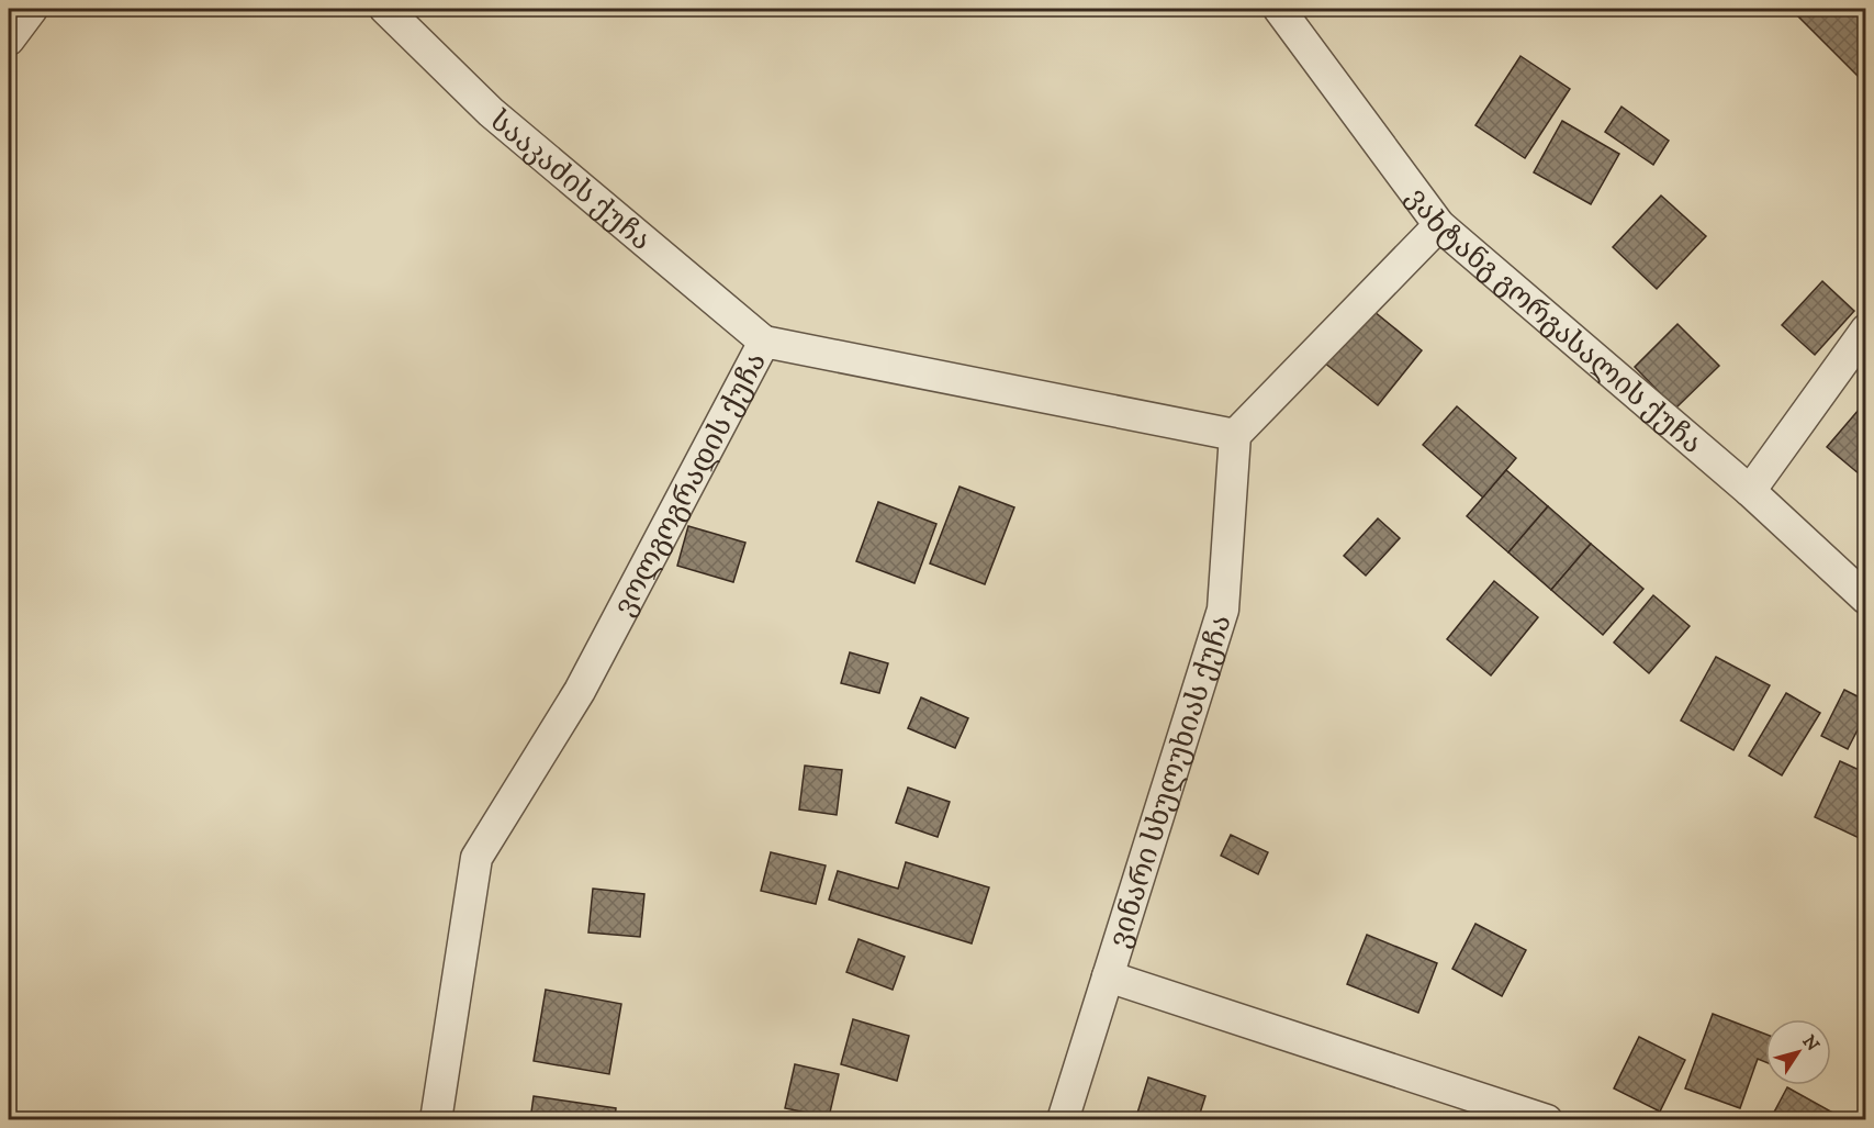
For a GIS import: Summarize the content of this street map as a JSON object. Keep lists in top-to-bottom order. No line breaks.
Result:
{"streets":{"street":["სააკაძის ქუჩა","ვახტანგ გორგასალის ქუჩა","ვოლგოგრადის ქუჩა","ვინარი სხულუხიას ქუჩა"]},"crossings":[["სააკაძის ქუჩა","ვოლგოგრადის ქუჩა"],["ვოლგოგრადის ქუჩა","ვინარი სხულუხიას ქუჩა"]],"north":"top right"}
